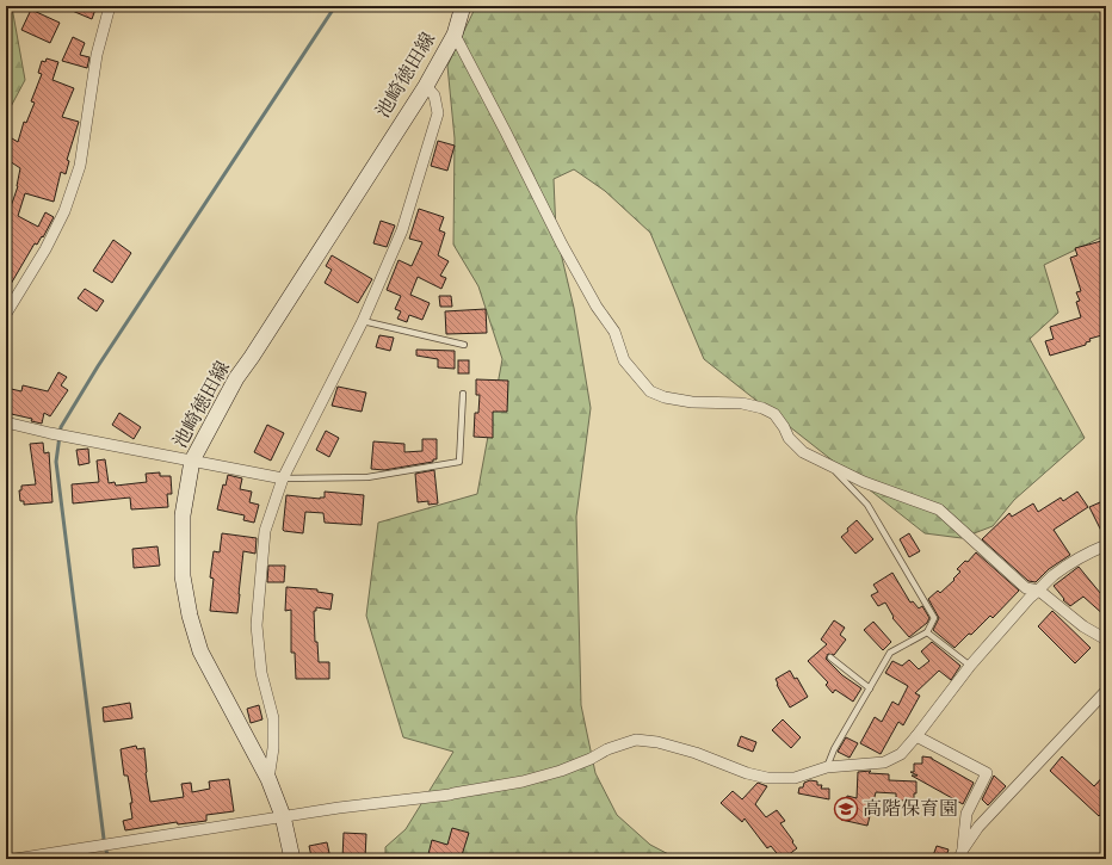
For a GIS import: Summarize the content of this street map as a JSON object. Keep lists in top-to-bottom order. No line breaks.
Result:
{"streets":{"main road":["池崎徳田線"]},"places":{"school or university":["高階保育園"]}}
